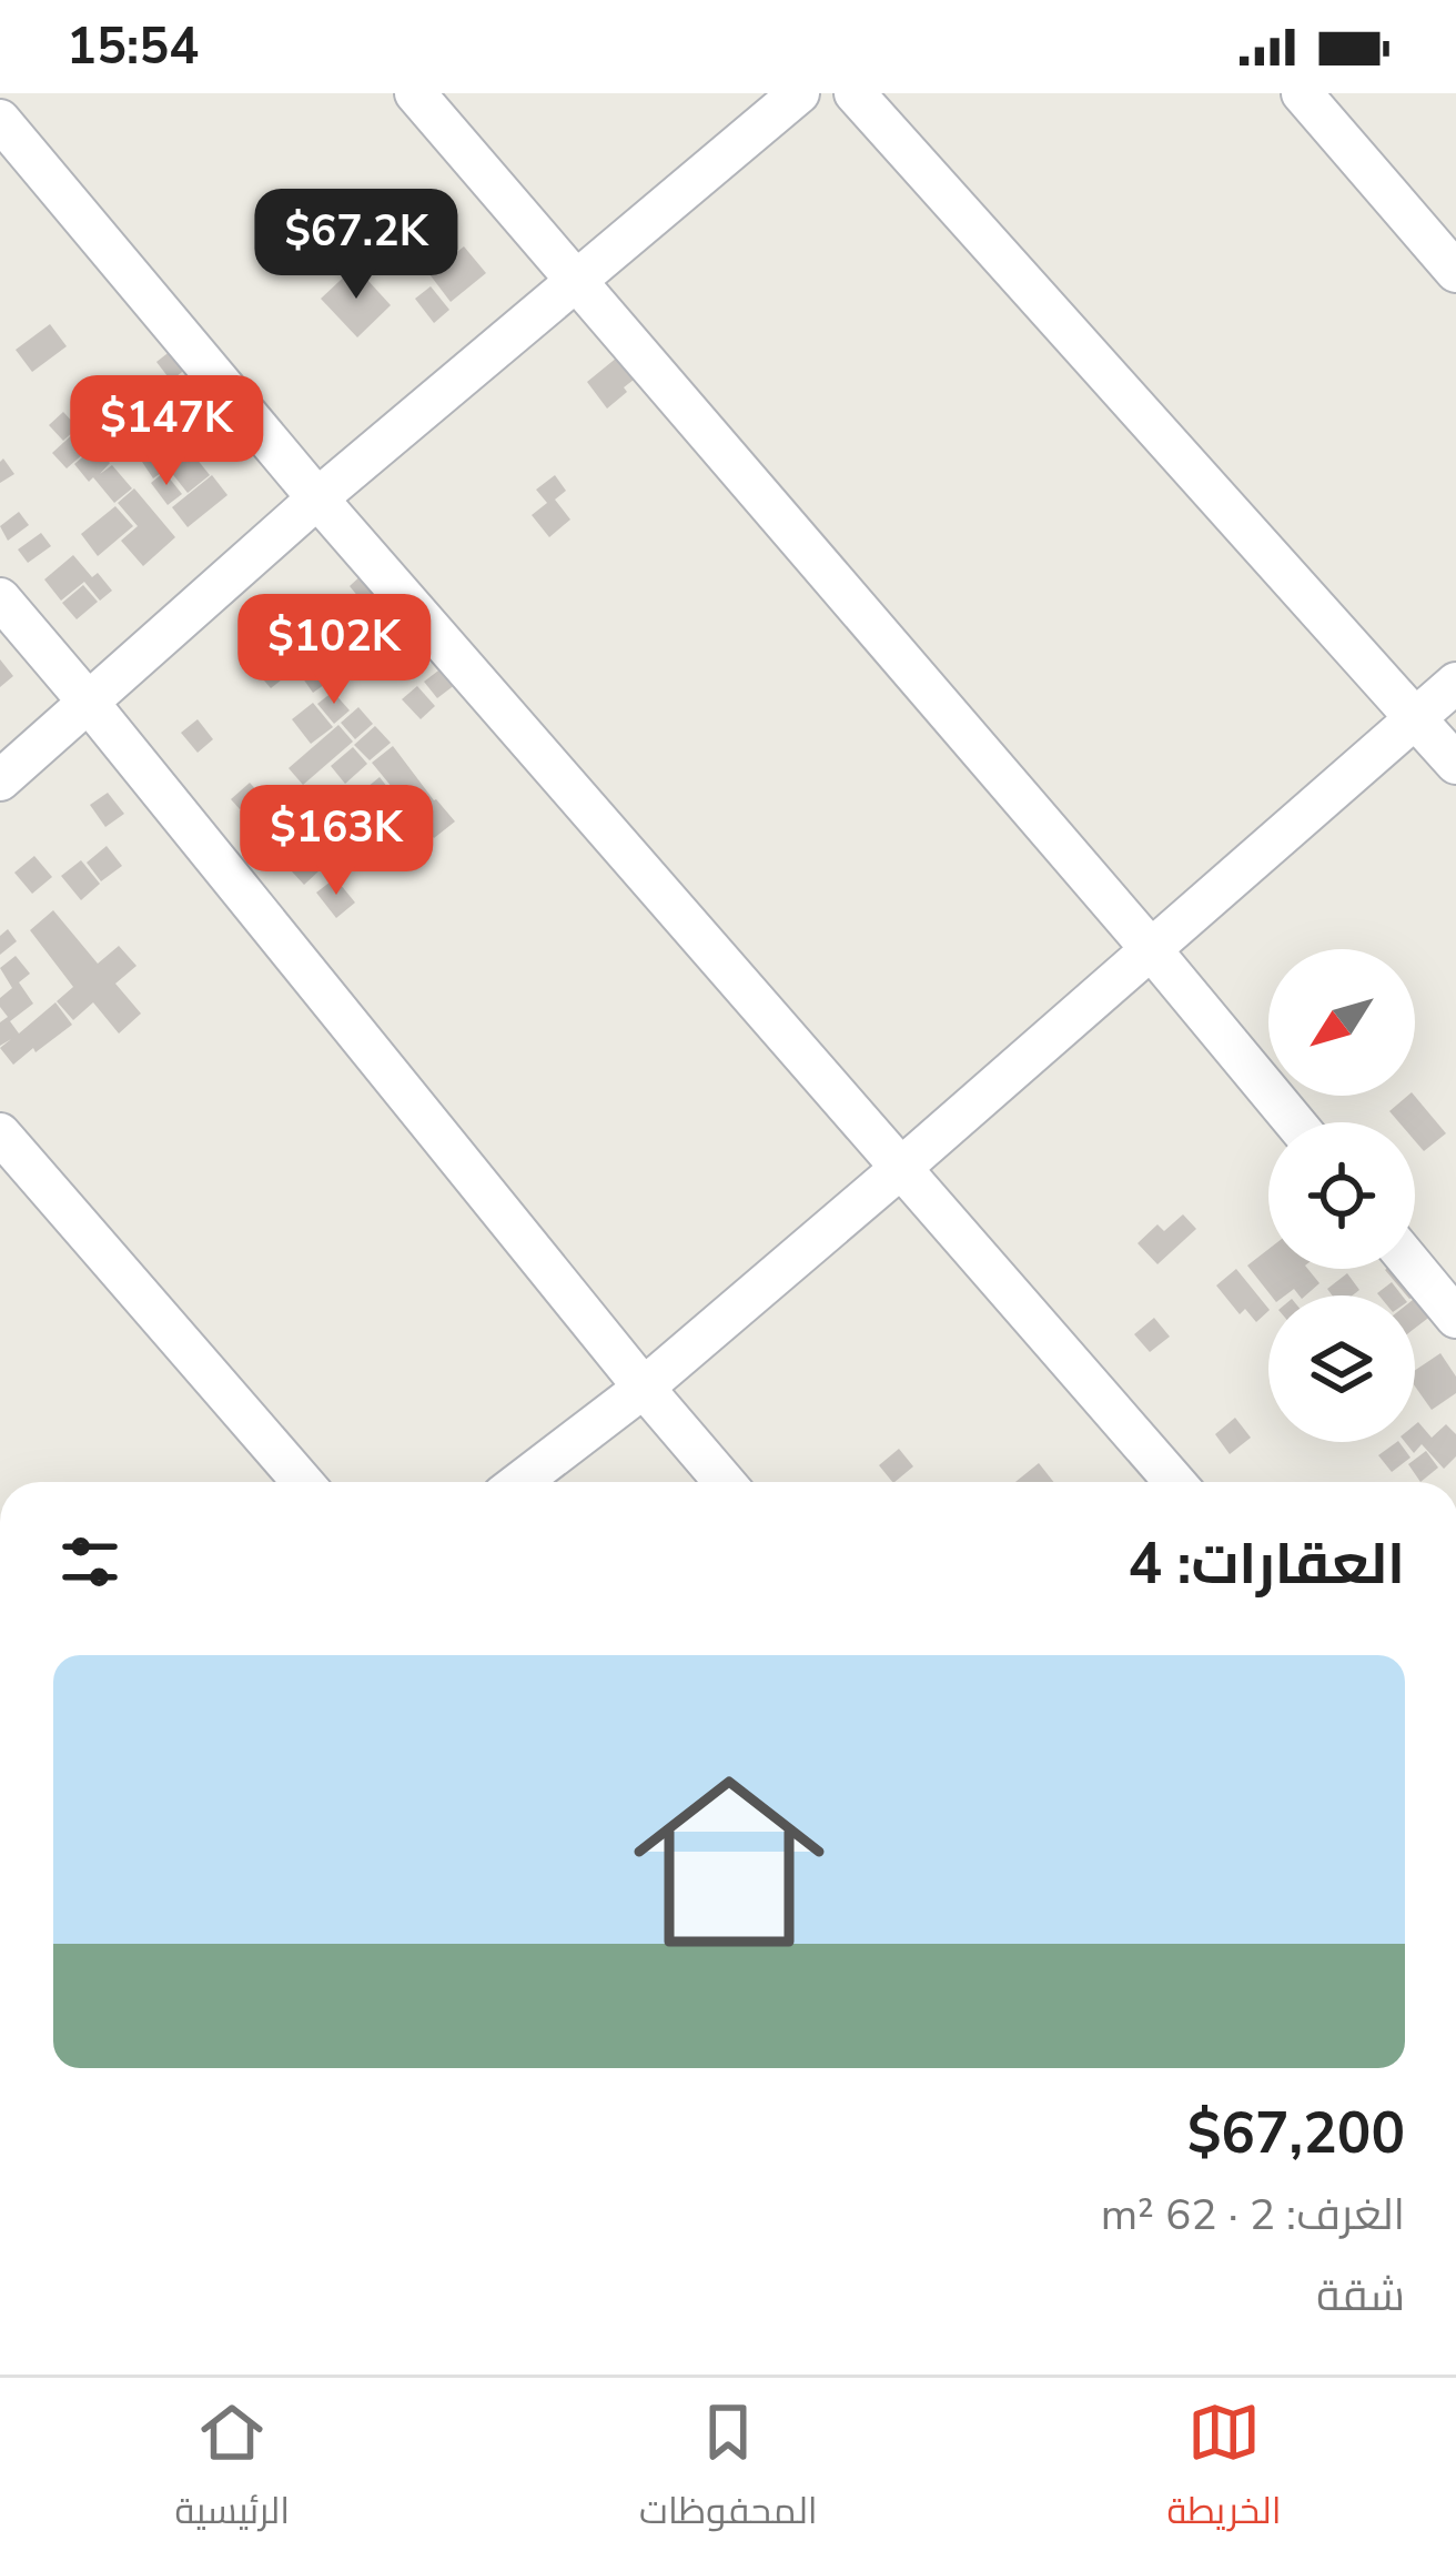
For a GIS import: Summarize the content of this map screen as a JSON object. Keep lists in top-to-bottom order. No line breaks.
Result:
{"north":"bottom left","page":{"status":"15:54","price":["$67.2K","$147K","$102K","$163K"],"heading":"العقارات: 4","list":[{"name":"$67,200","note":"الغرف: 2 · 62 m² · شقة"}],"tabs":["الخريطة","المحفوظات","الرئيسية"]}}
